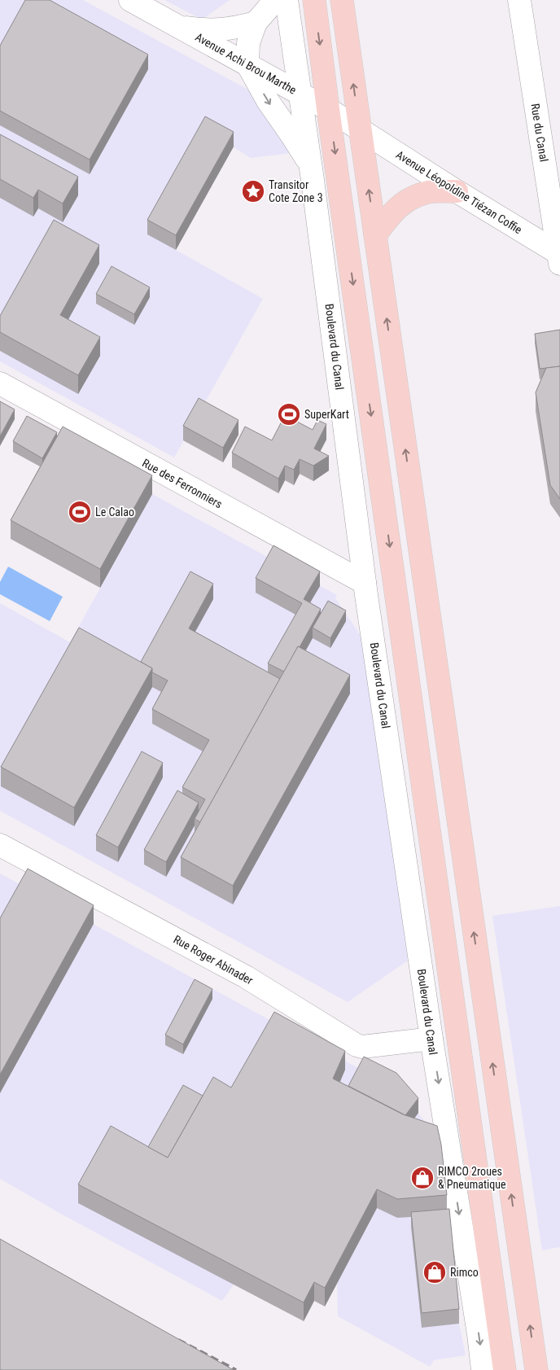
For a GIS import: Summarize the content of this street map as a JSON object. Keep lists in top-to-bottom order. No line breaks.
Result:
{"streets":{"street":["Avenue Achi Brou Marthe","Rue du Canal","Avenue Léopoldine Tiézan Coffie","Boulevard du Canal","Rue des Ferronniers","Rue Roger Abinader"]},"crossings":[["Avenue Achi Brou Marthe","Avenue Léopoldine Tiézan Coffie"],["Avenue Achi Brou Marthe","Boulevard du Canal"],["Rue du Canal","Avenue Léopoldine Tiézan Coffie"],["Boulevard du Canal","Rue des Ferronniers"],["Boulevard du Canal","Rue Roger Abinader"]],"places":{"place":["Transitor Cote Zone 3"],"sports":["SuperKart","Le Calao"],"shop":["RIMCO 2roues & Pneumatique","Rimco"]}}
